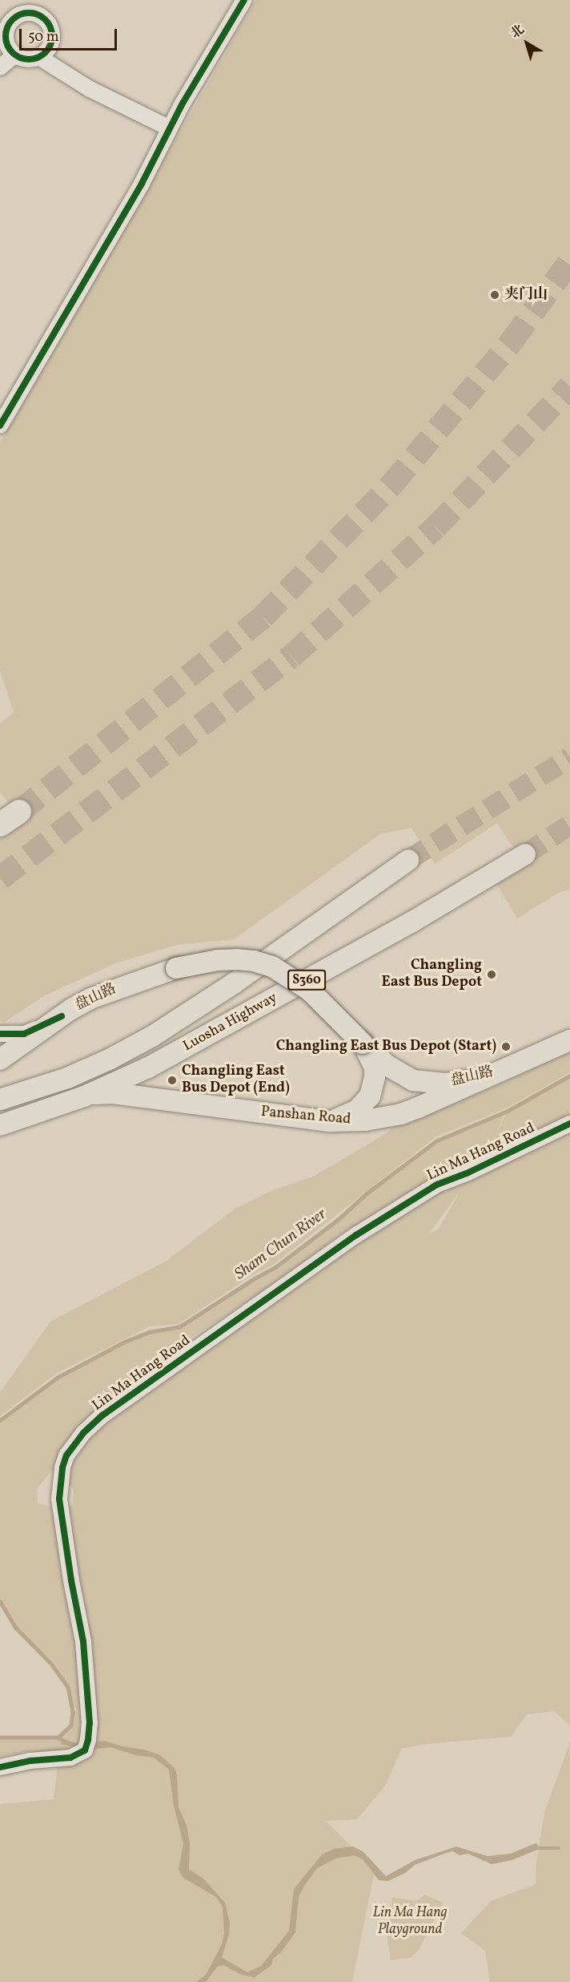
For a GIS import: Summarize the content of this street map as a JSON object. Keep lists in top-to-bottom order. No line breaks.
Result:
{"streets":{"main road":["S360","盘山路","Luosha Highway","Panshan Road"],"street":["Lin Ma Hang Road"]},"crossings":[["盘山路","Panshan Road"],["Luosha Highway","Panshan Road"]],"water":["Sham Chun River"],"parks":["Lin Ma Hang Playground"],"places":["夹门山","Changling East Bus Depot","Changling East Bus Depot (Start)","Changling East Bus Depot (End)"],"scale_bar":"50 m","north":"top left"}
